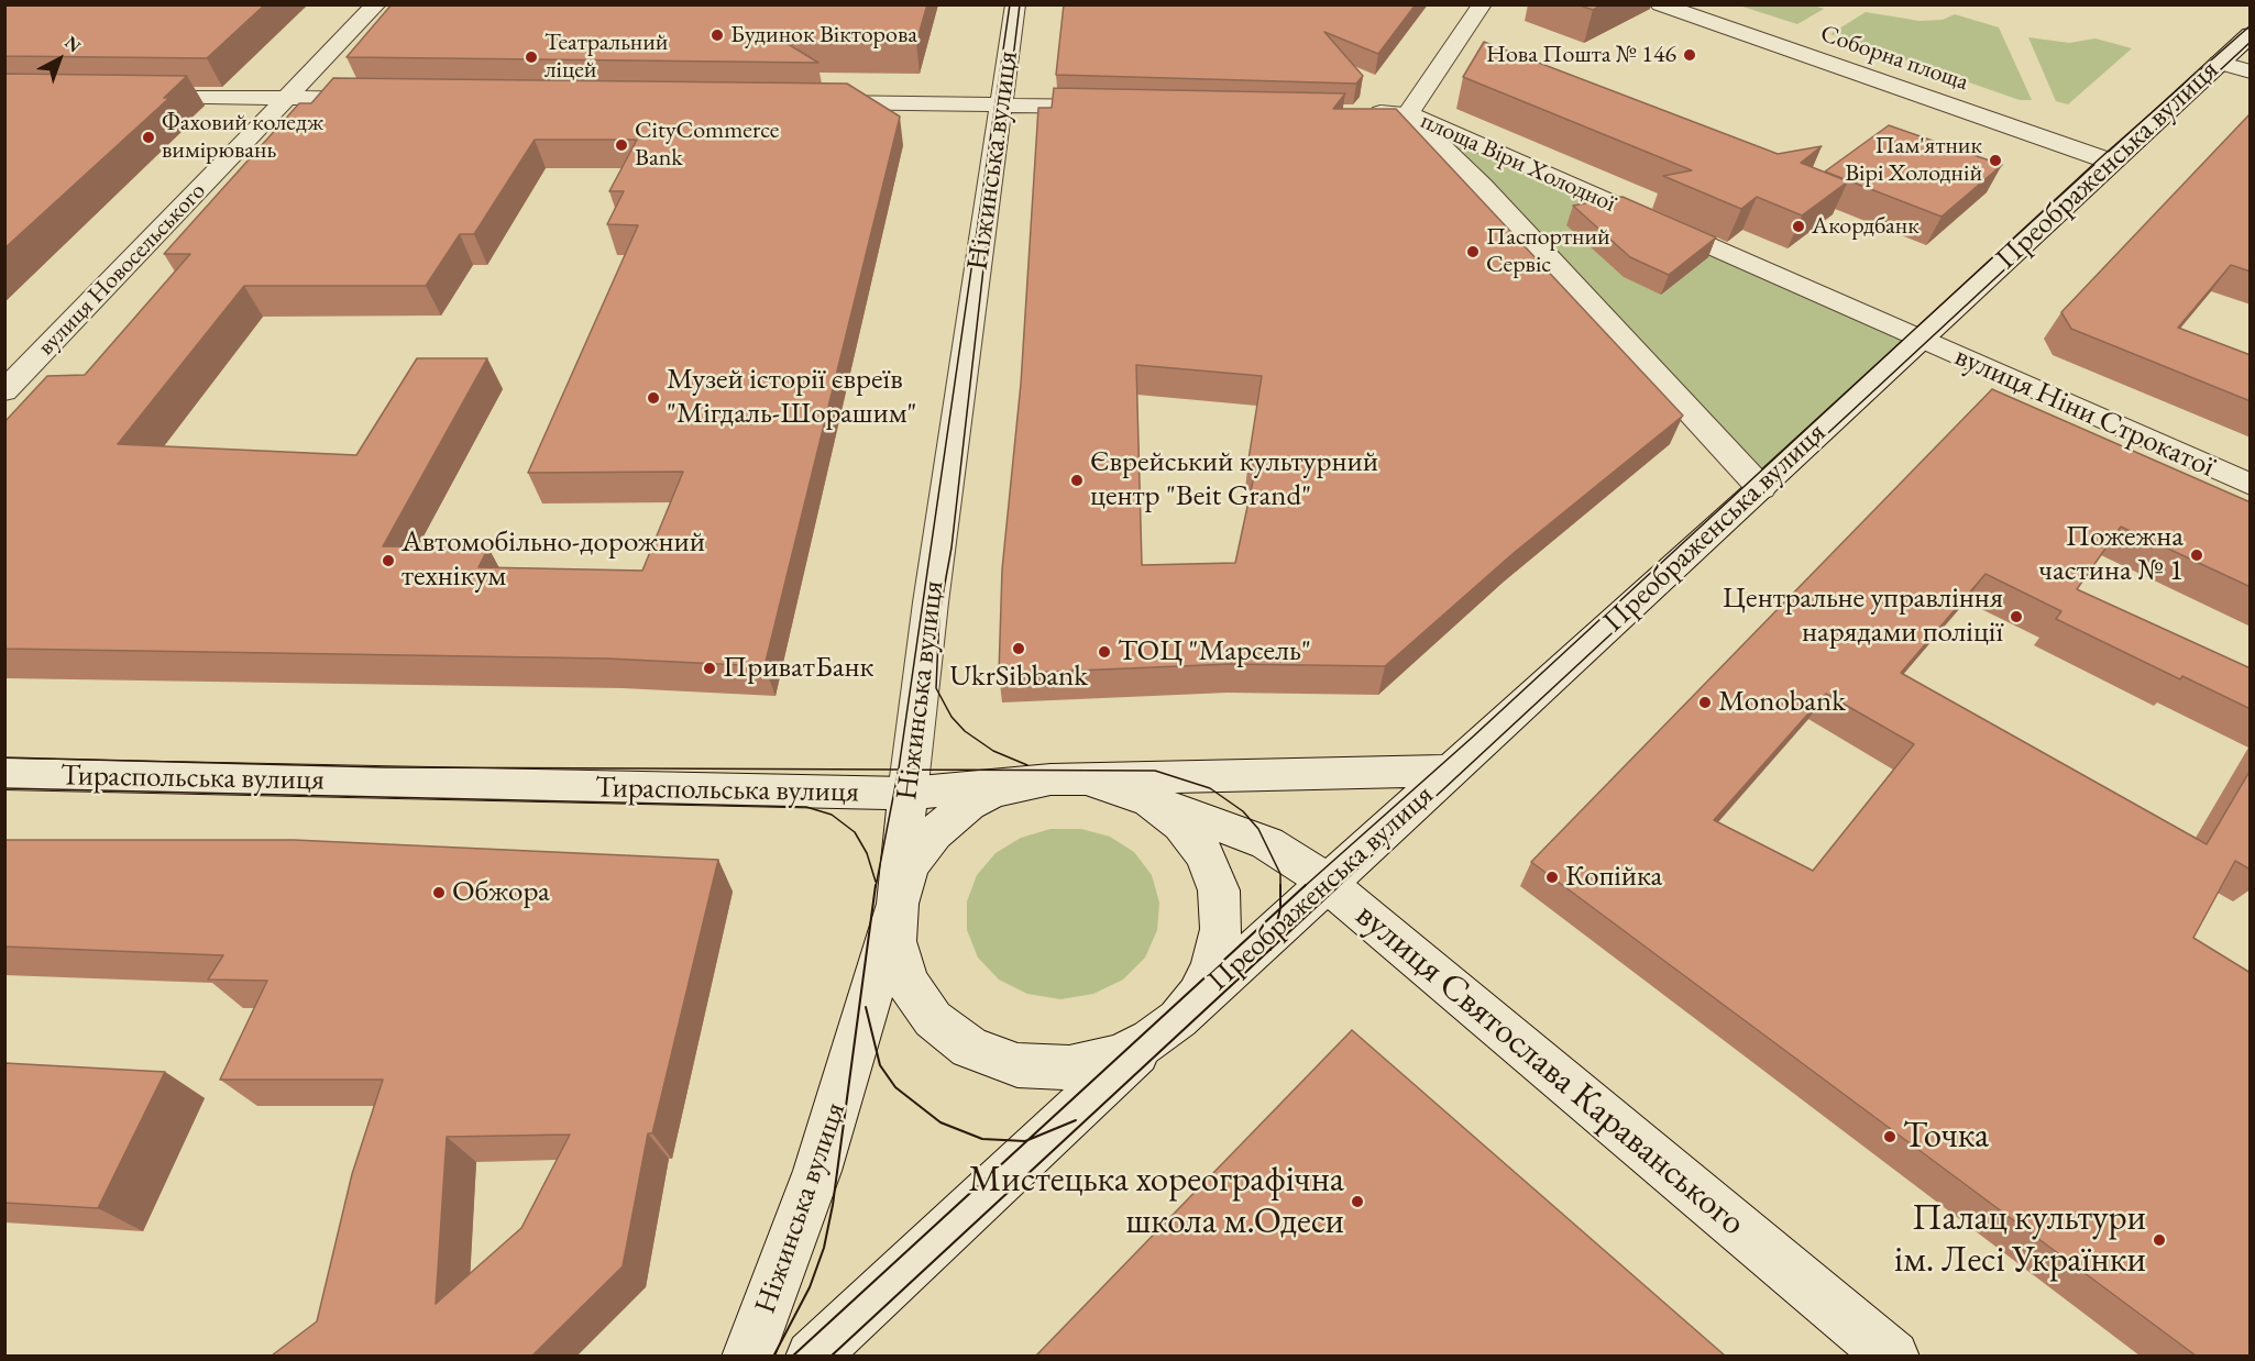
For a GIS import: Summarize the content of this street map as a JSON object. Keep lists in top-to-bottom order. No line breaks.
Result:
{"streets":{"street":["Соборна площа","Ніжинська вулиця","площа Віри Холодної","Преображенська вулиця","вулиця Новосельського","вулиця Ніни Строкатої","Тираспольська вулиця","вулиця Святослава Караванського"]},"crossings":[["Соборна площа","Преображенська вулиця"],["Ніжинська вулиця","Тираспольська вулиця"],["площа Віри Холодної","Преображенська вулиця"],["площа Віри Холодної","вулиця Ніни Строкатої"],["Преображенська вулиця","вулиця Ніни Строкатої"],["Преображенська вулиця","Тираспольська вулиця"],["Преображенська вулиця","вулиця Святослава Караванського"]],"places":["Будинок Вікторова","Нова Пошта № 146","Театральний ліцей","Фаховий коледж вимірювань","CityCommerce Bank","Пам'ятник Вірі Холодній","Акордбанк","Паспортний Сервіс","Музей історії євреїв \"Мігдаль-Шорашим\"","Єврейський культурний центр \"Beit Grand\"","Пожежна частина № 1","Автомобільно-дорожний технікум","Центральне управління нарядами поліції","UkrSibbank","ТОЦ \"Марсель\"","ПриватБанк","Monobank","Копійка","Обжора","Точка","Мистецька хореографічна школа м.Одеси","Палац культури ім. Лесі Українки"],"north":"top right"}
